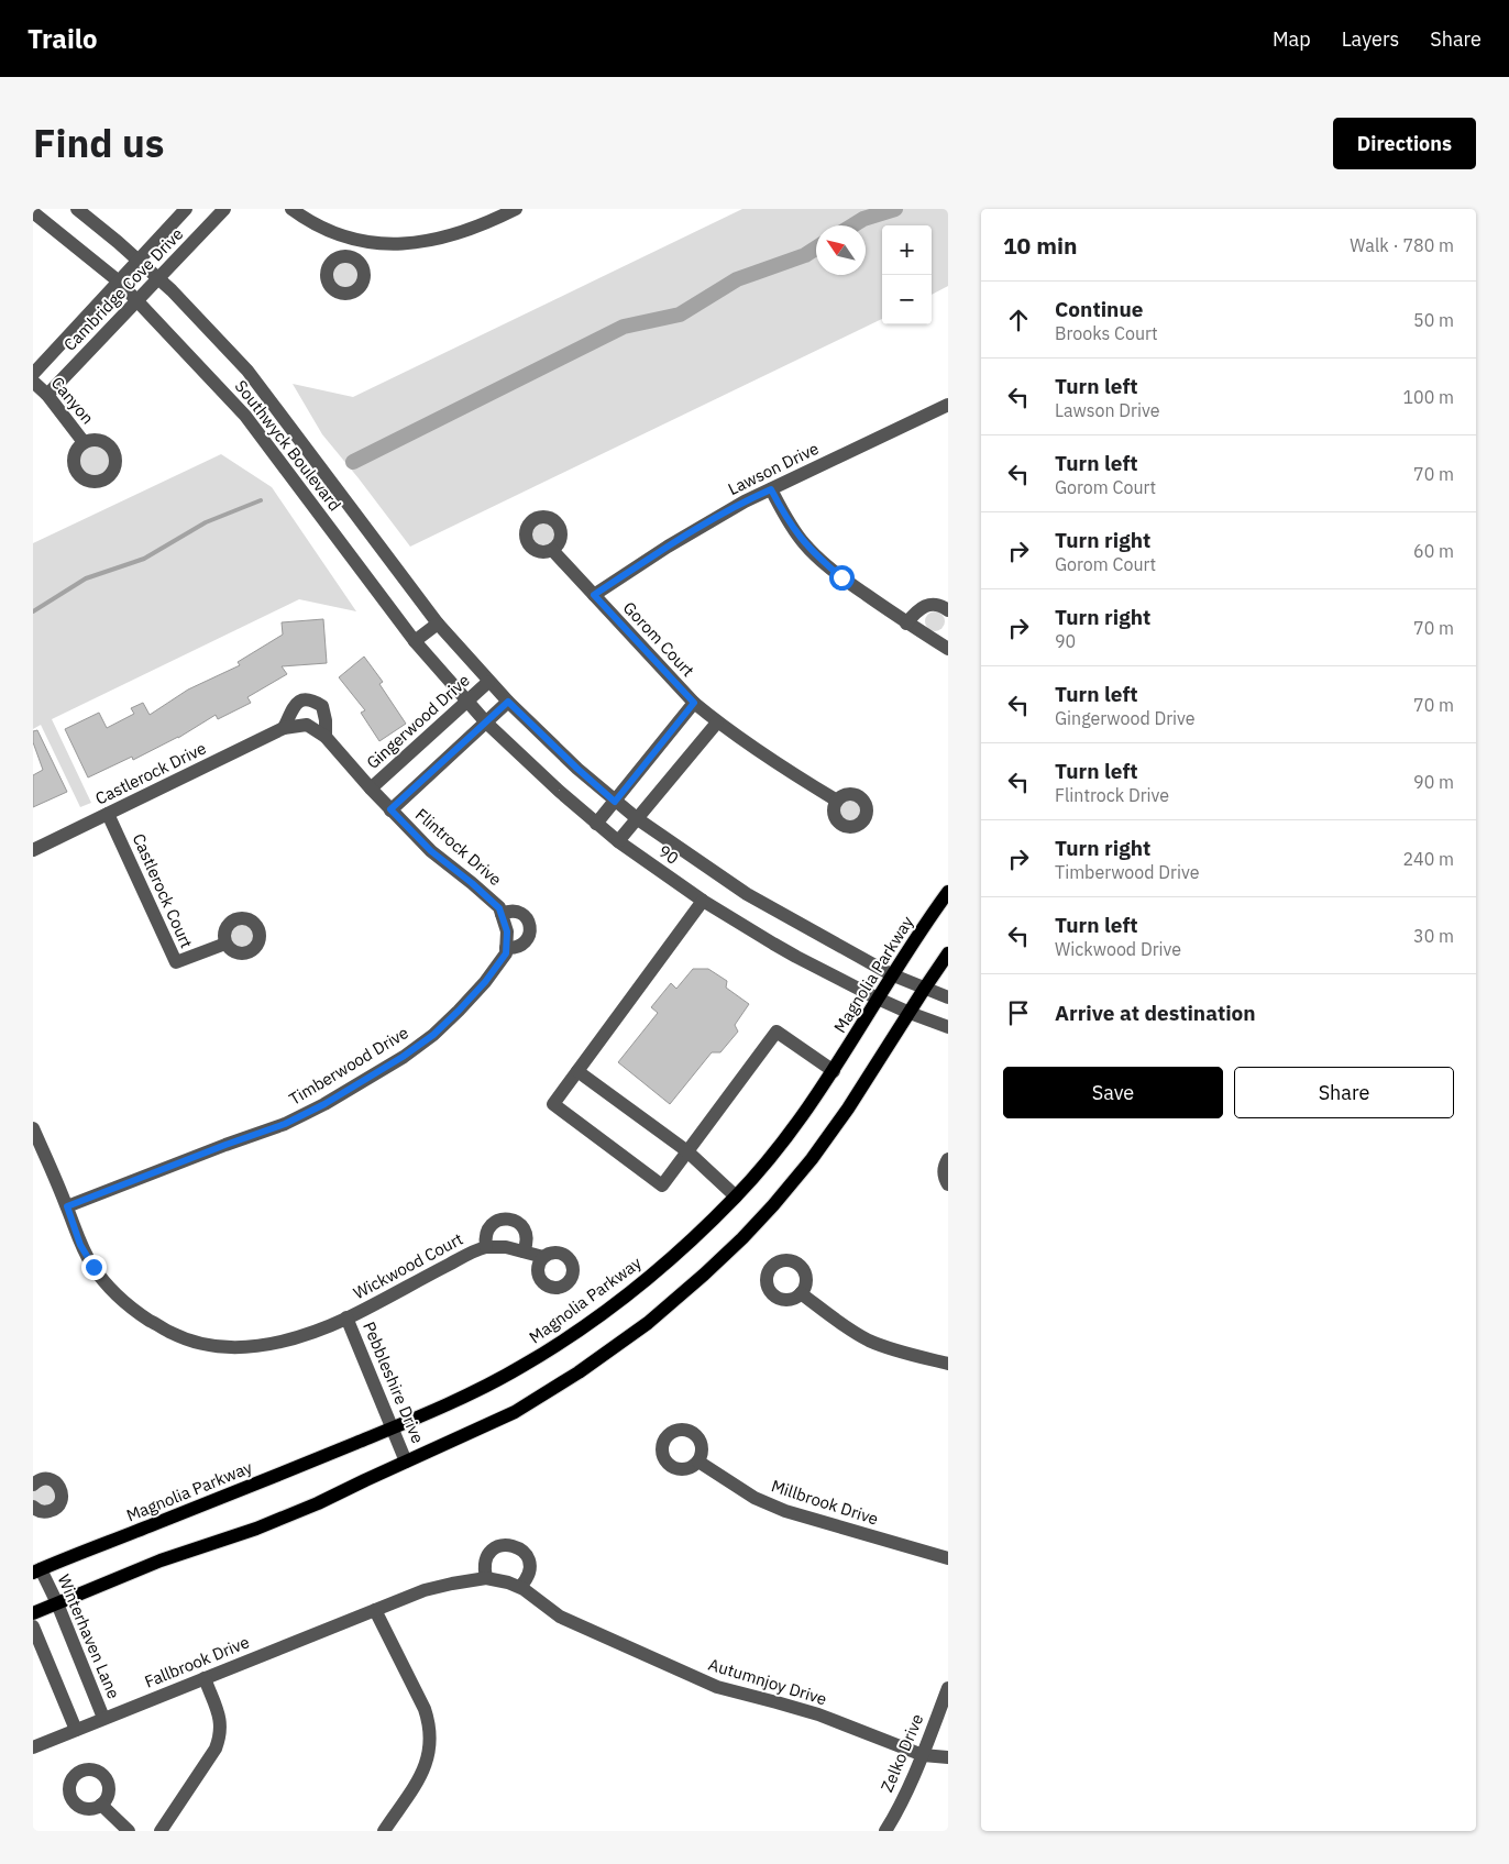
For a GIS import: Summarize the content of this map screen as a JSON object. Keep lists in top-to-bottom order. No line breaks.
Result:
{"streets":{"main road":["Magnolia Parkway"],"street":["Cambridge Cove Drive","Canyon","Southwyck Boulevard","Lawson Drive","Gorom Court","Gingerwood Drive","Castlerock Drive","Flintrock Drive","90","Castlerock Court","Timberwood Drive","Wickwood Court","Pebbleshire Drive","Millbrook Drive","Winterhaven Lane","Fallbrook Drive","Autumnjoy Drive","Zelko Drive"]},"crossings":[["Cambridge Cove Drive","Canyon"],["Cambridge Cove Drive","Southwyck Boulevard"],["Southwyck Boulevard","Gingerwood Drive"],["Southwyck Boulevard","90"],["Lawson Drive","Gorom Court"],["Gorom Court","90"],["Gingerwood Drive","Flintrock Drive"],["Gingerwood Drive","90"],["Castlerock Drive","Flintrock Drive"],["Castlerock Drive","Castlerock Court"],["Flintrock Drive","Timberwood Drive"],["90","Magnolia Parkway"],["Magnolia Parkway","Pebbleshire Drive"],["Magnolia Parkway","Winterhaven Lane"],["Timberwood Drive","Wickwood Court"],["Wickwood Court","Pebbleshire Drive"],["Winterhaven Lane","Fallbrook Drive"],["Fallbrook Drive","Autumnjoy Drive"],["Autumnjoy Drive","Zelko Drive"]],"north":"top left","page":{"header":"Trailo","nav":["Map","Layers","Share"],"title":"Find us","buttons":["Directions",["Save","Share"]],"heading":["10 min","Walk · 780 m"],"map_buttons":["+","−"],"list":[["Continue","Brooks Court","50 m"],["Turn left","Lawson Drive","100 m"],["Turn left","Gorom Court","70 m"],["Turn right","Gorom Court","60 m"],["Turn right","90","70 m"],["Turn left","Gingerwood Drive","70 m"],["Turn left","Flintrock Drive","90 m"],["Turn right","Timberwood Drive","240 m"],["Turn left","Wickwood Drive","30 m"],"Arrive at destination"]}}
